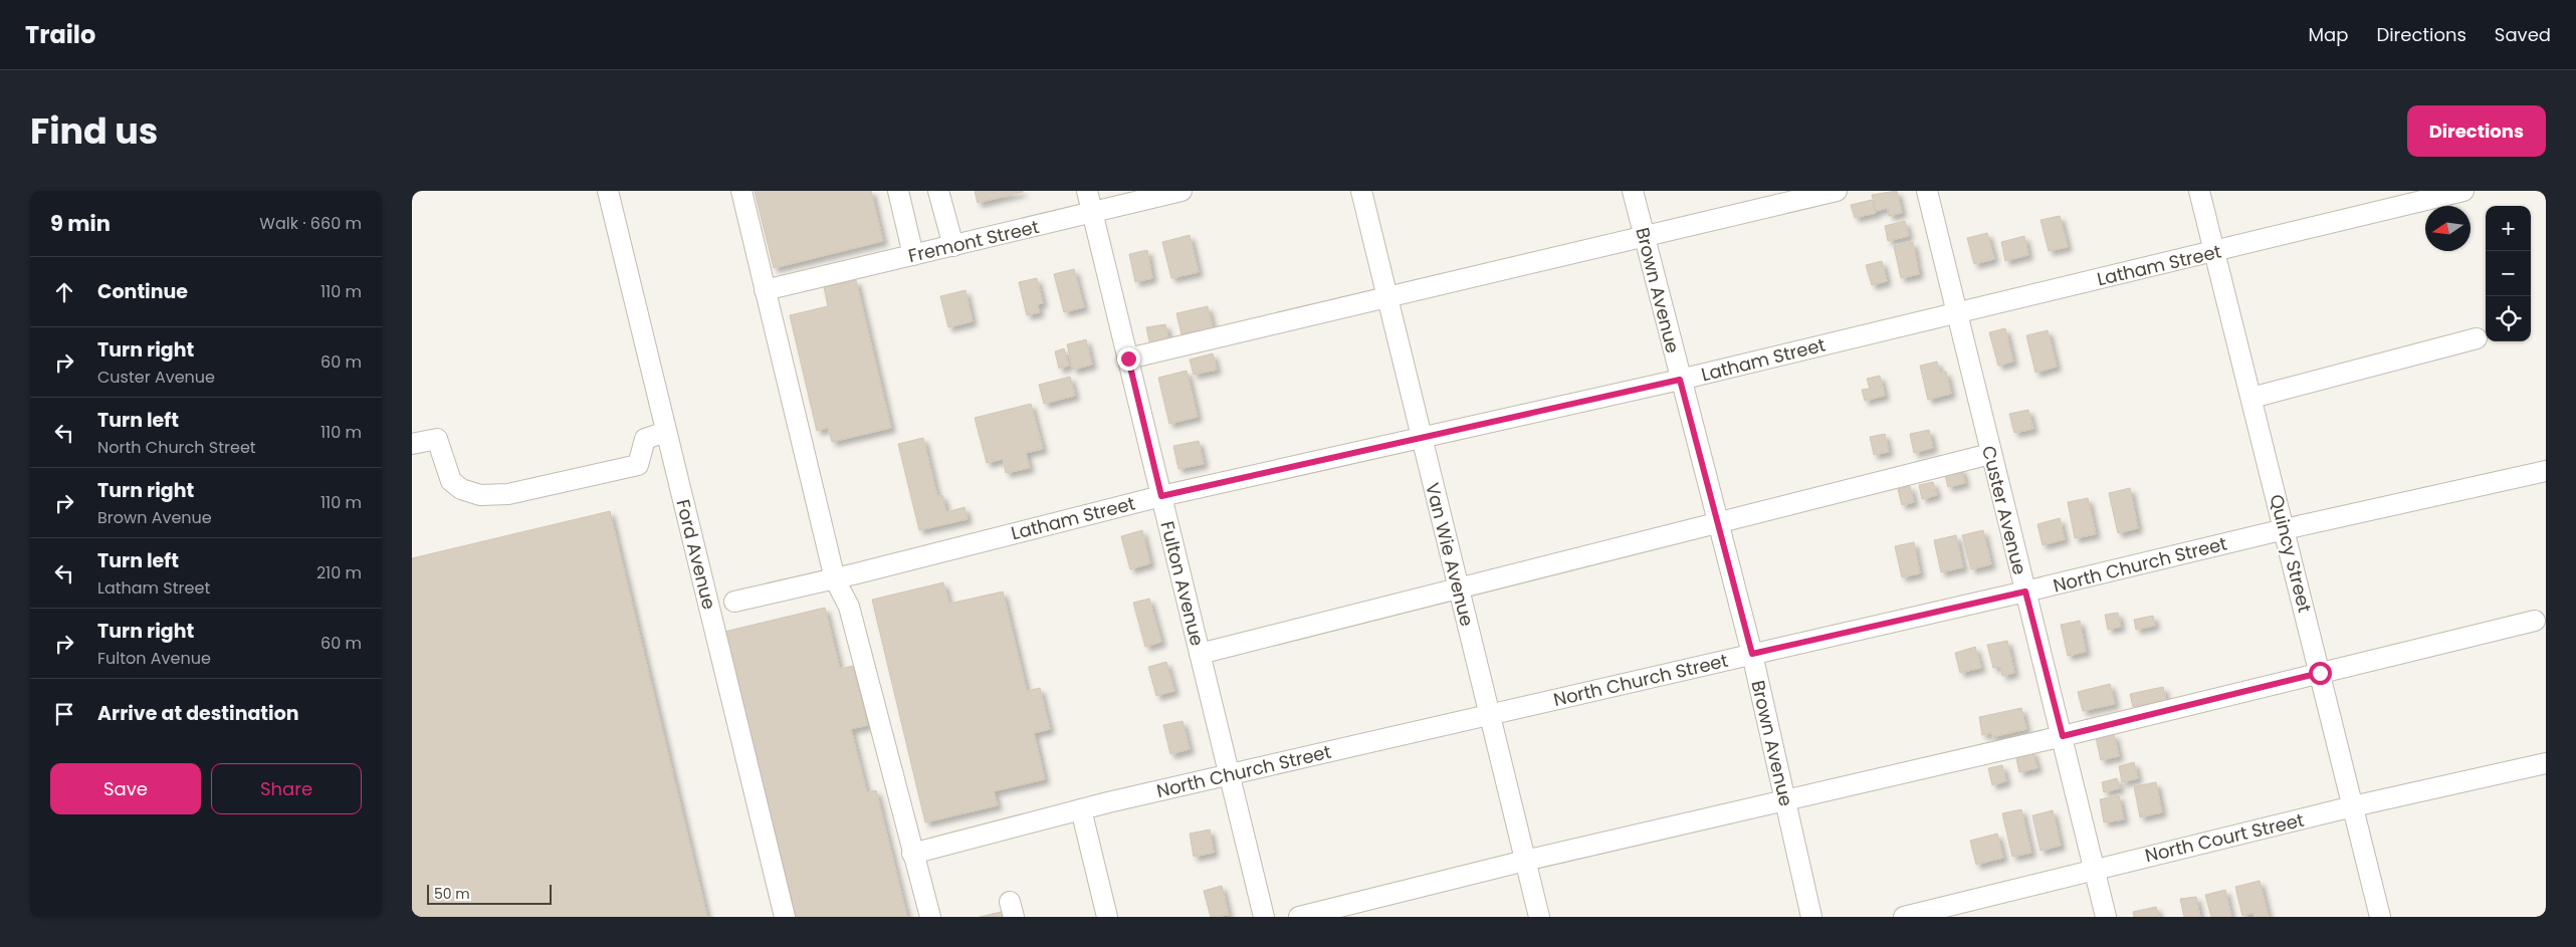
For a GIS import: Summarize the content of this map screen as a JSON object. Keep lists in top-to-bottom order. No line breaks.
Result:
{"streets":{"street":["Fremont Street","Latham Street","Brown Avenue","Custer Avenue","Quincy Street","Ford Avenue","Van Wie Avenue","North Church Street","Fulton Avenue","North Court Street"]},"crossings":[["Fremont Street","Fulton Avenue"],["Latham Street","Brown Avenue"],["Latham Street","Custer Avenue"],["Latham Street","Quincy Street"],["Latham Street","Van Wie Avenue"],["Latham Street","Fulton Avenue"],["Brown Avenue","North Church Street"],["Custer Avenue","North Church Street"],["Custer Avenue","North Court Street"],["Quincy Street","North Church Street"],["Quincy Street","North Court Street"],["Van Wie Avenue","North Church Street"],["North Church Street","Fulton Avenue"]],"scale_bar":"50 m","north":"left","page":{"header":"Trailo","nav":["Map","Directions","Saved"],"title":"Find us","buttons":["Directions",["Save","Share"]],"heading":["9 min","Walk · 660 m"],"map_buttons":["+","−"],"list":[["Continue","110 m"],["Turn right","Custer Avenue","60 m"],["Turn left","North Church Street","110 m"],["Turn right","Brown Avenue","110 m"],["Turn left","Latham Street","210 m"],["Turn right","Fulton Avenue","60 m"],"Arrive at destination"],"scale":"50 m"}}
